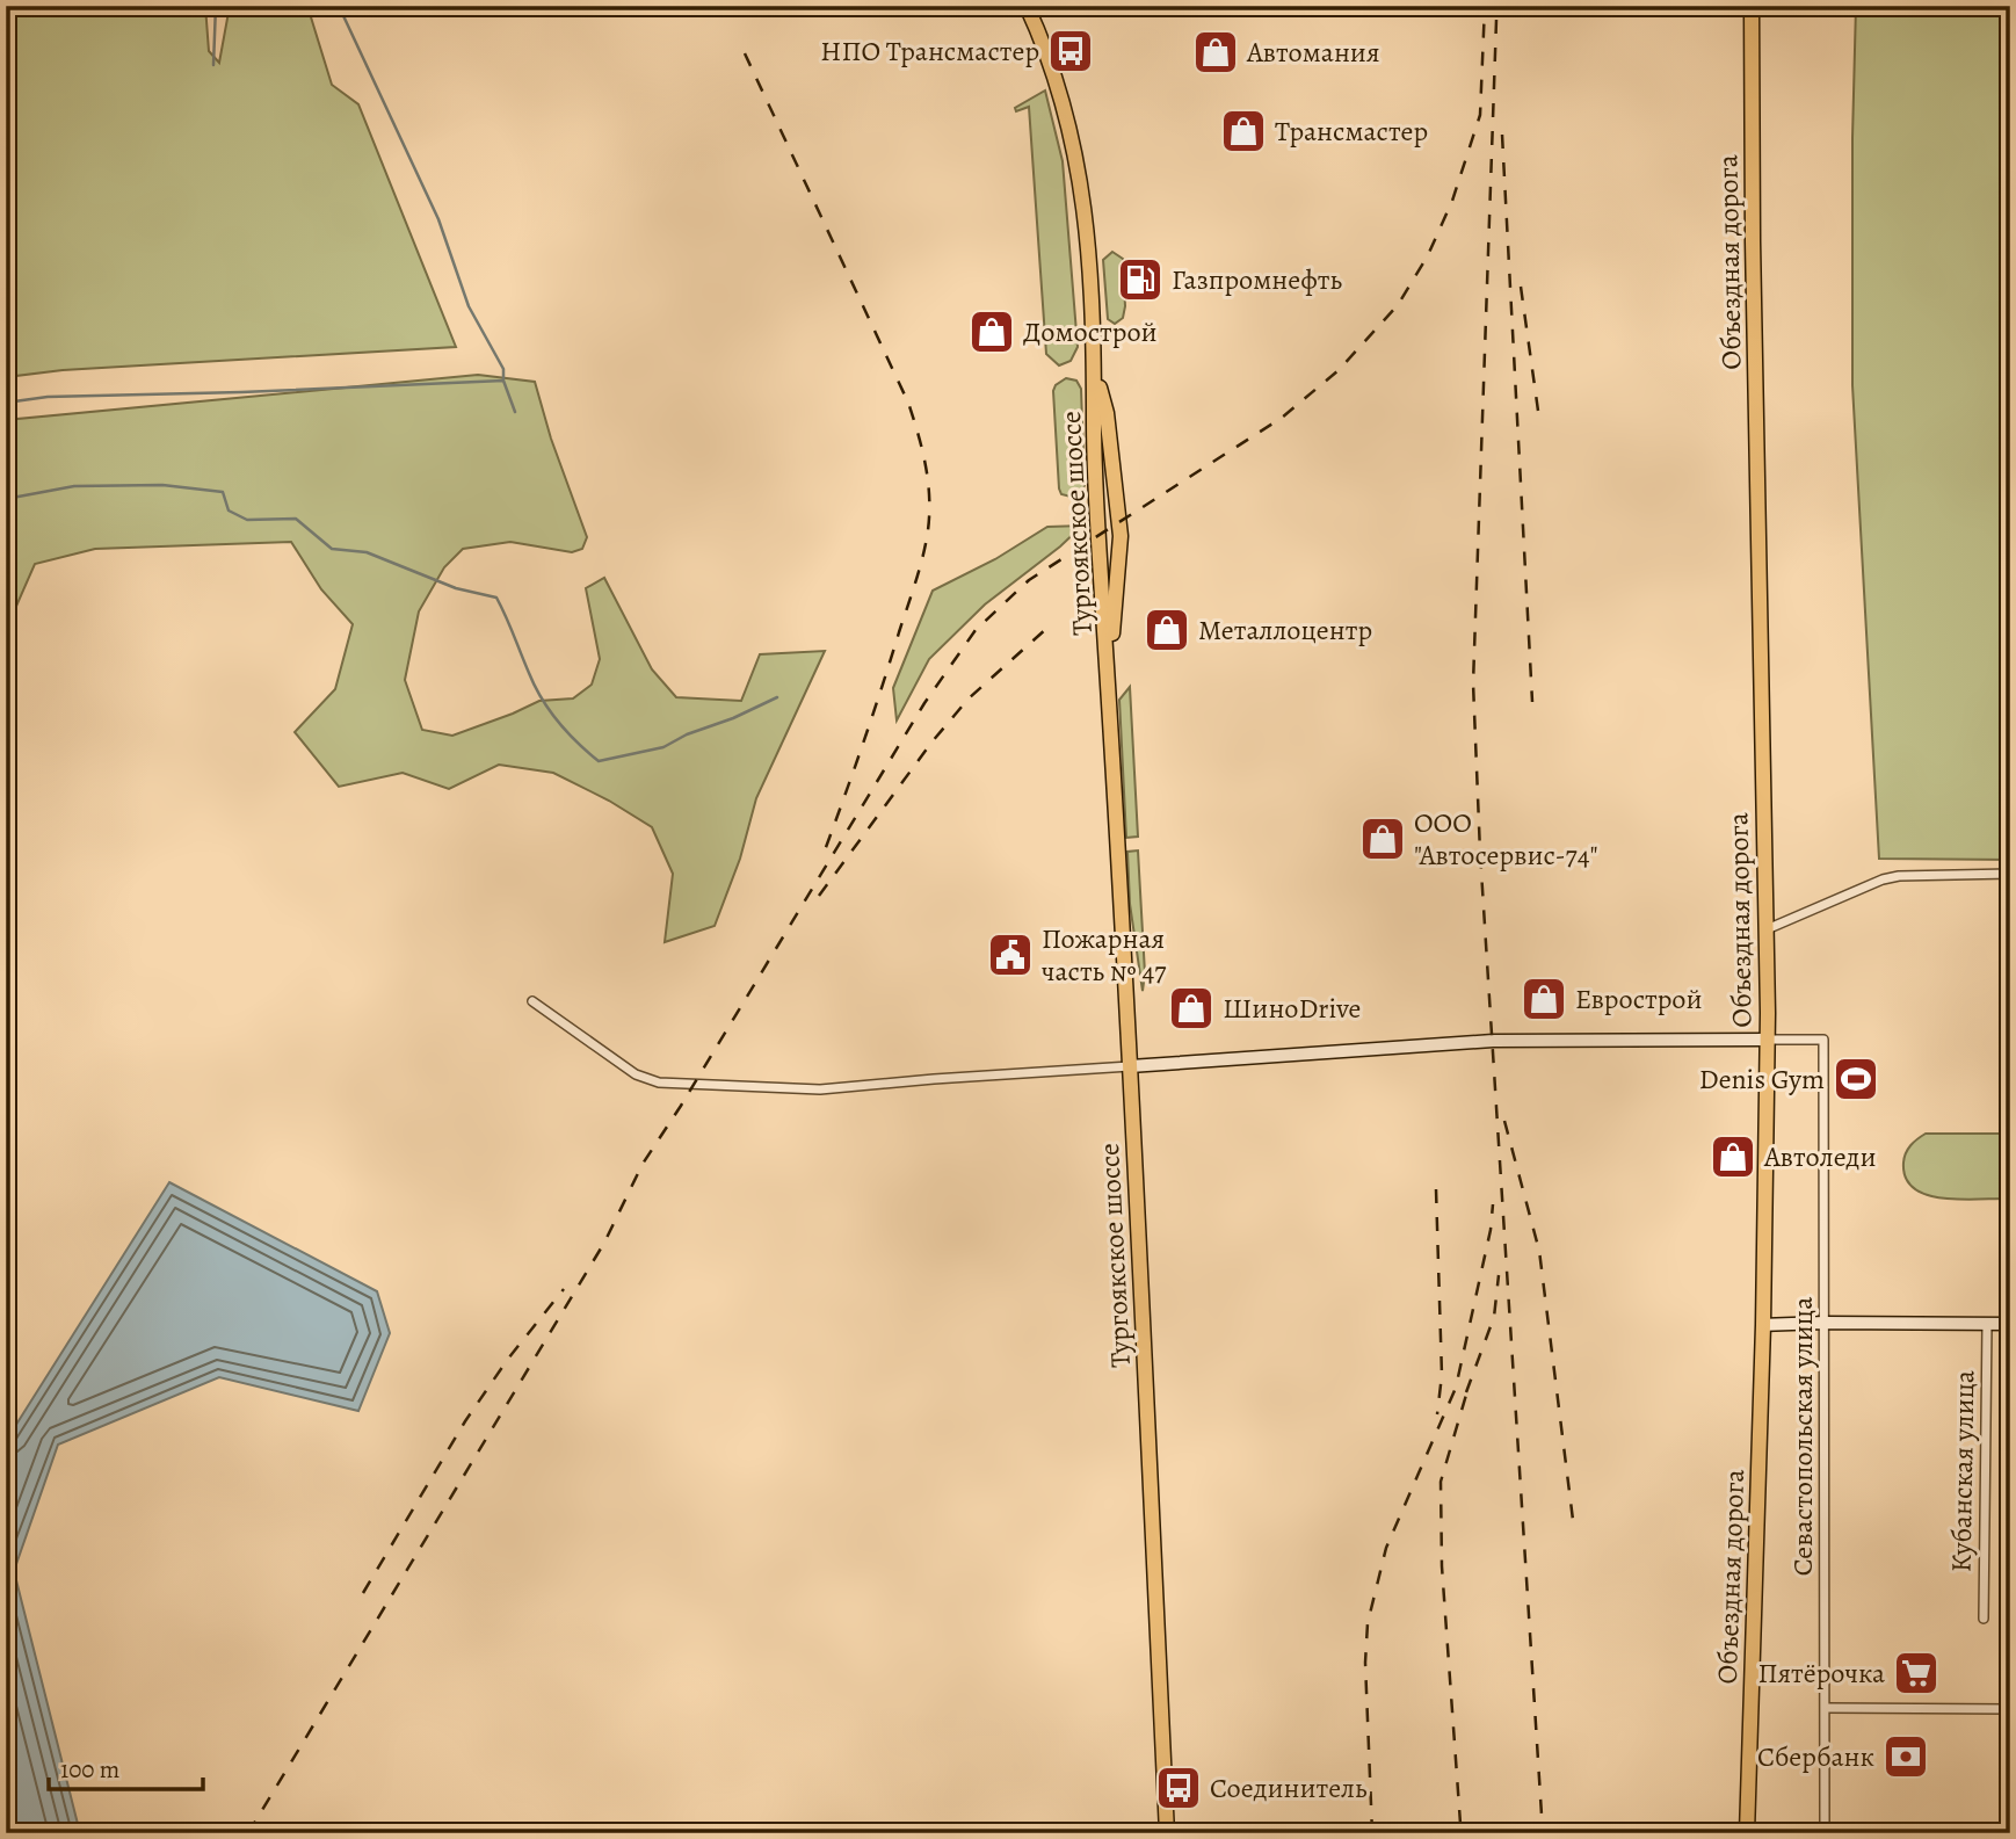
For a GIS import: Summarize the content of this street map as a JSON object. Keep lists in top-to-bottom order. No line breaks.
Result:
{"streets":{"main road":["Объездная дорога","Тургоякское шоссе"],"street":["Севастопольская улица","Кубанская улица"]},"crossings":[["Объездная дорога","Севастопольская улица"]],"places":{"bus stop":["НПО Трансмастер","Соединитель"],"shop":["Автомания","Трансмастер","Домострой","Металлоцентр","ООО \"Автосервис-74\"","Еврострой","ШиноDrive","Автоледи"],"fuel station":["Газпромнефть"],"public building":["Пожарная часть № 47"],"sports":["Denis Gym"],"supermarket":["Пятёрочка"],"bank":["Сбербанк"]},"scale_bar":"100 m"}
